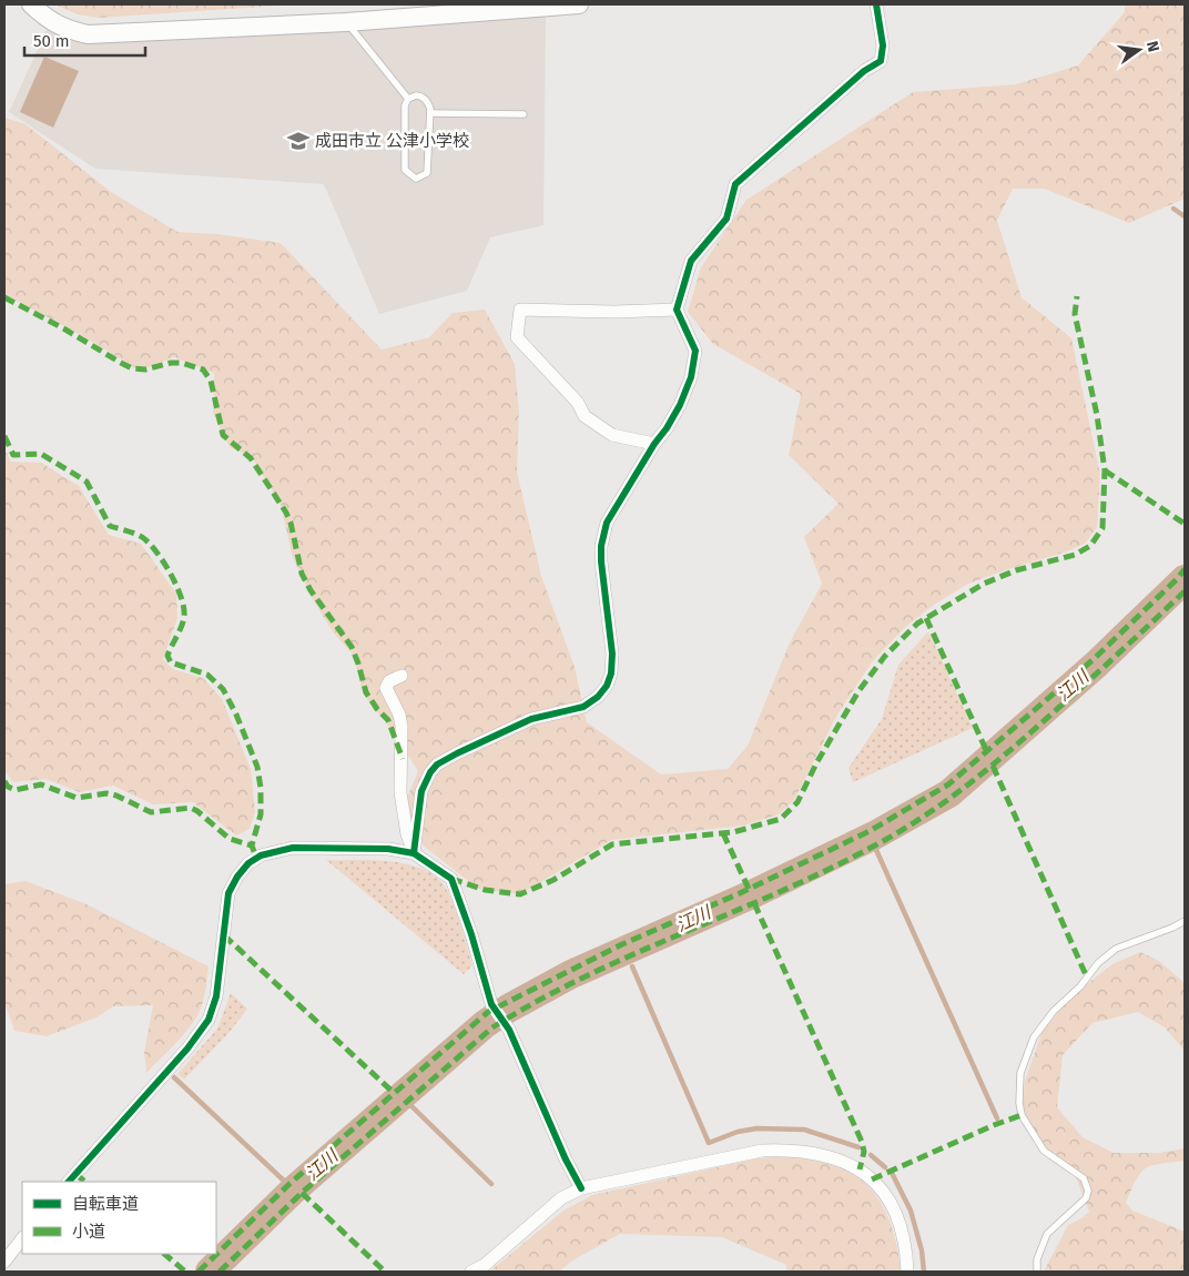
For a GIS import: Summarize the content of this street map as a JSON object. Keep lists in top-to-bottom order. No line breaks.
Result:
{"water":["江川"],"places":{"school or university":["成田市立 公津小学校"]},"legend":["自転車道","小道"],"scale_bar":"50 m","north":"right"}
